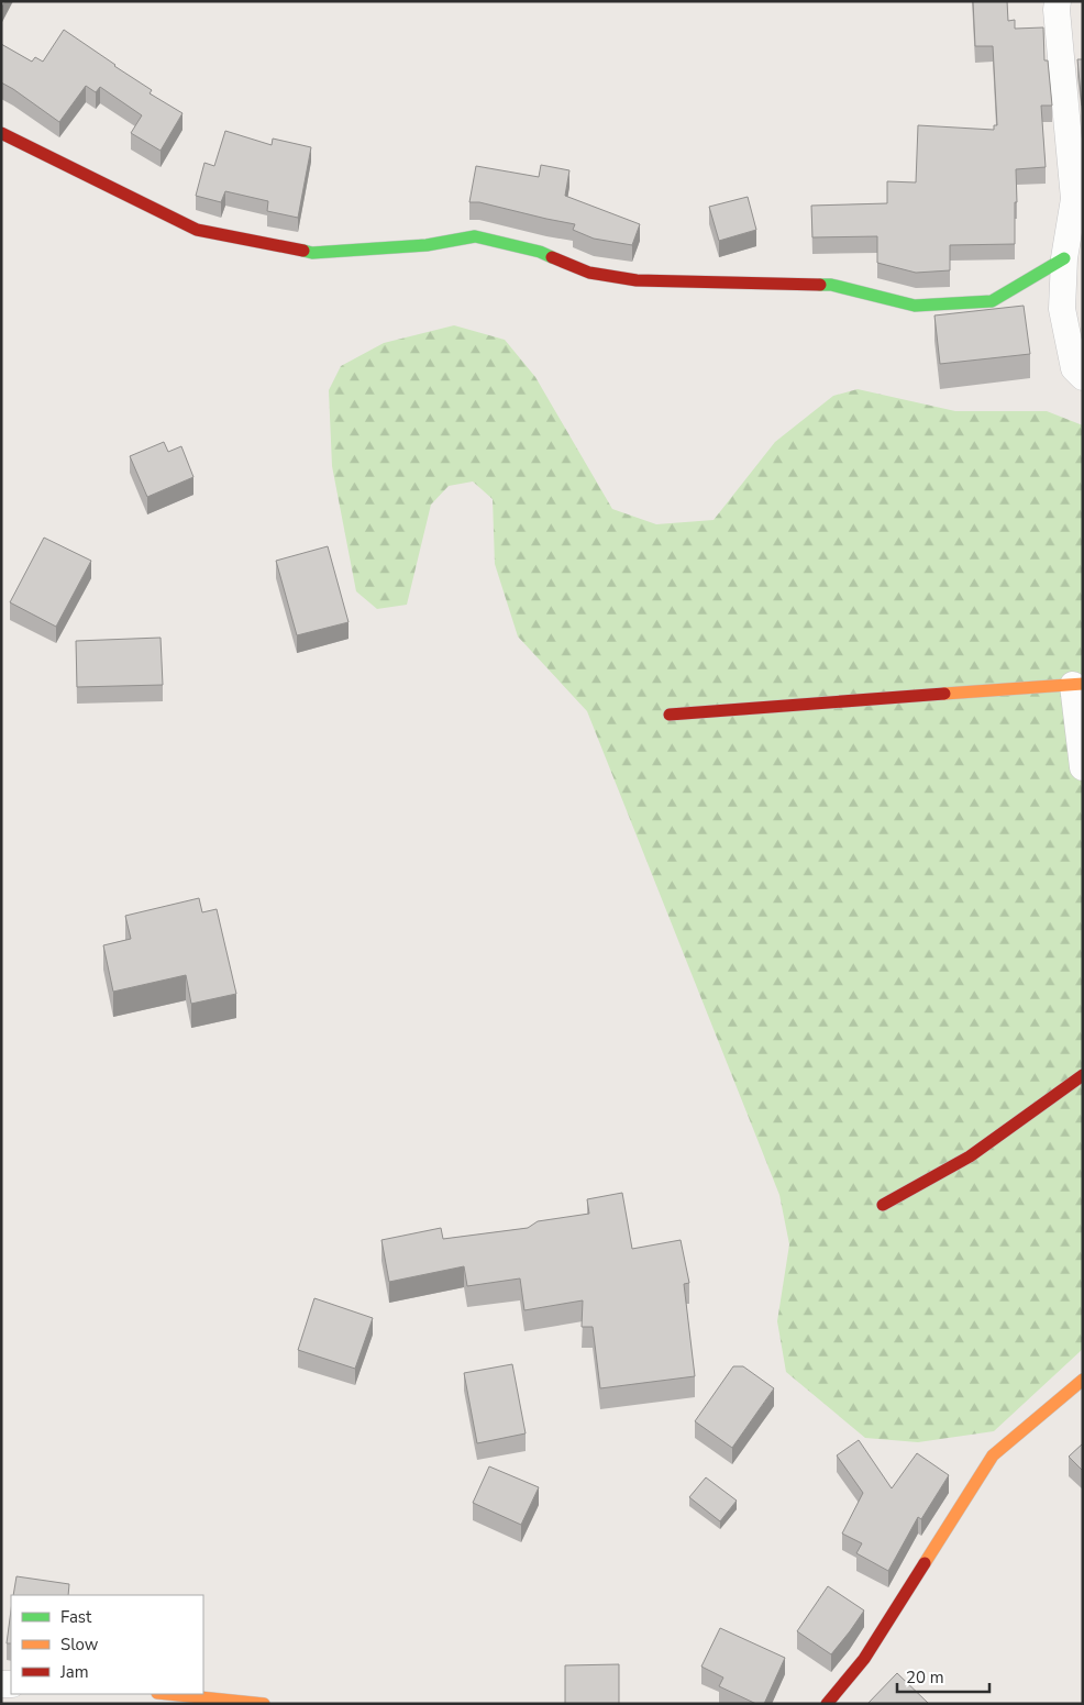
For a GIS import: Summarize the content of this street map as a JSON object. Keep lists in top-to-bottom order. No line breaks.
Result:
{"legend":["Fast","Slow","Jam"],"scale_bar":"20 m"}
